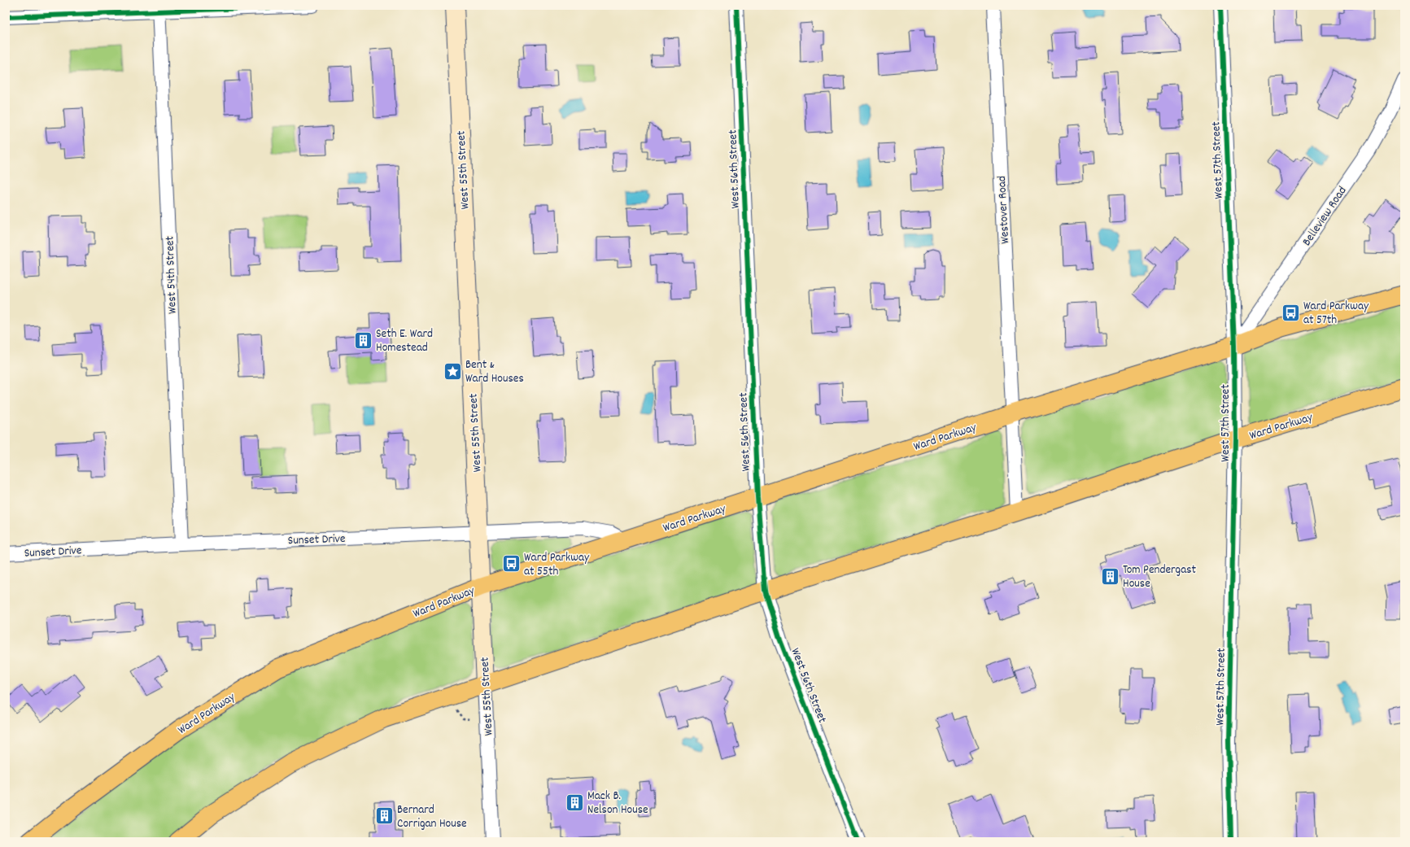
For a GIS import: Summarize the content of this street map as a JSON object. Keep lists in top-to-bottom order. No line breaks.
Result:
{"streets":{"main road":["West 55th Street","Ward Parkway"],"street":["West 57th Street","West 56th Street","Westover Road","Belleview Road","West 54th Street","Sunset Drive"]},"crossings":[["West 57th Street","Belleview Road"],["West 57th Street","Ward Parkway"],["West 56th Street","Ward Parkway"],["West 55th Street","Ward Parkway"],["West 55th Street","Sunset Drive"],["Westover Road","Ward Parkway"],["Belleview Road","Ward Parkway"],["West 54th Street","Sunset Drive"],["Ward Parkway","Sunset Drive"]],"places":{"bus stop":["Ward Parkway at 57th","Ward Parkway at 55th"],"building":["Seth E. Ward Homestead","Tom Pendergast House","Mack B. Nelson House","Bernard Corrigan House"],"place":["Bent & Ward Houses"]}}
